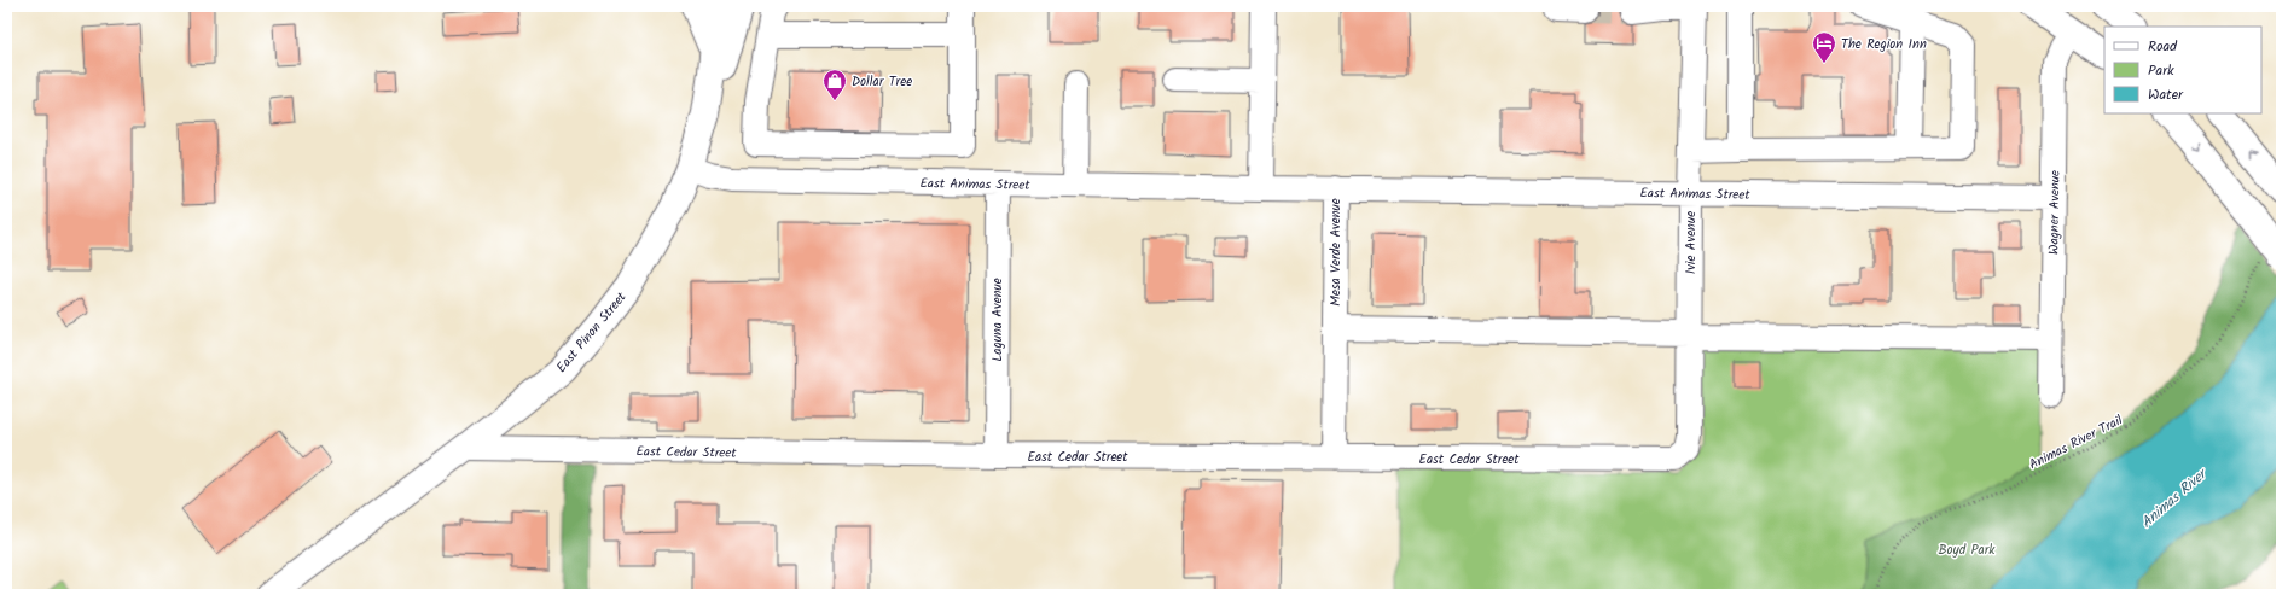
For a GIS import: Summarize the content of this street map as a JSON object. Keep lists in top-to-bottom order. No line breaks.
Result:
{"streets":{"main road":["East Pinon Street"],"street":["East Animas Street","Wagner Avenue","Ivie Avenue","Mesa Verde Avenue","Laguna Avenue","East Cedar Street"],"path":["Animas River Trail"]},"crossings":[["East Animas Street","Wagner Avenue"],["East Animas Street","Ivie Avenue"],["East Animas Street","Mesa Verde Avenue"],["East Animas Street","Laguna Avenue"],["East Animas Street","East Pinon Street"],["Ivie Avenue","East Cedar Street"],["Mesa Verde Avenue","East Cedar Street"],["Laguna Avenue","East Cedar Street"],["East Pinon Street","East Cedar Street"]],"water":["Animas River"],"parks":["Boyd Park"],"places":{"hotel":["The Region Inn"],"shop":["Dollar Tree"]},"legend":["Road","Park","Water"]}
